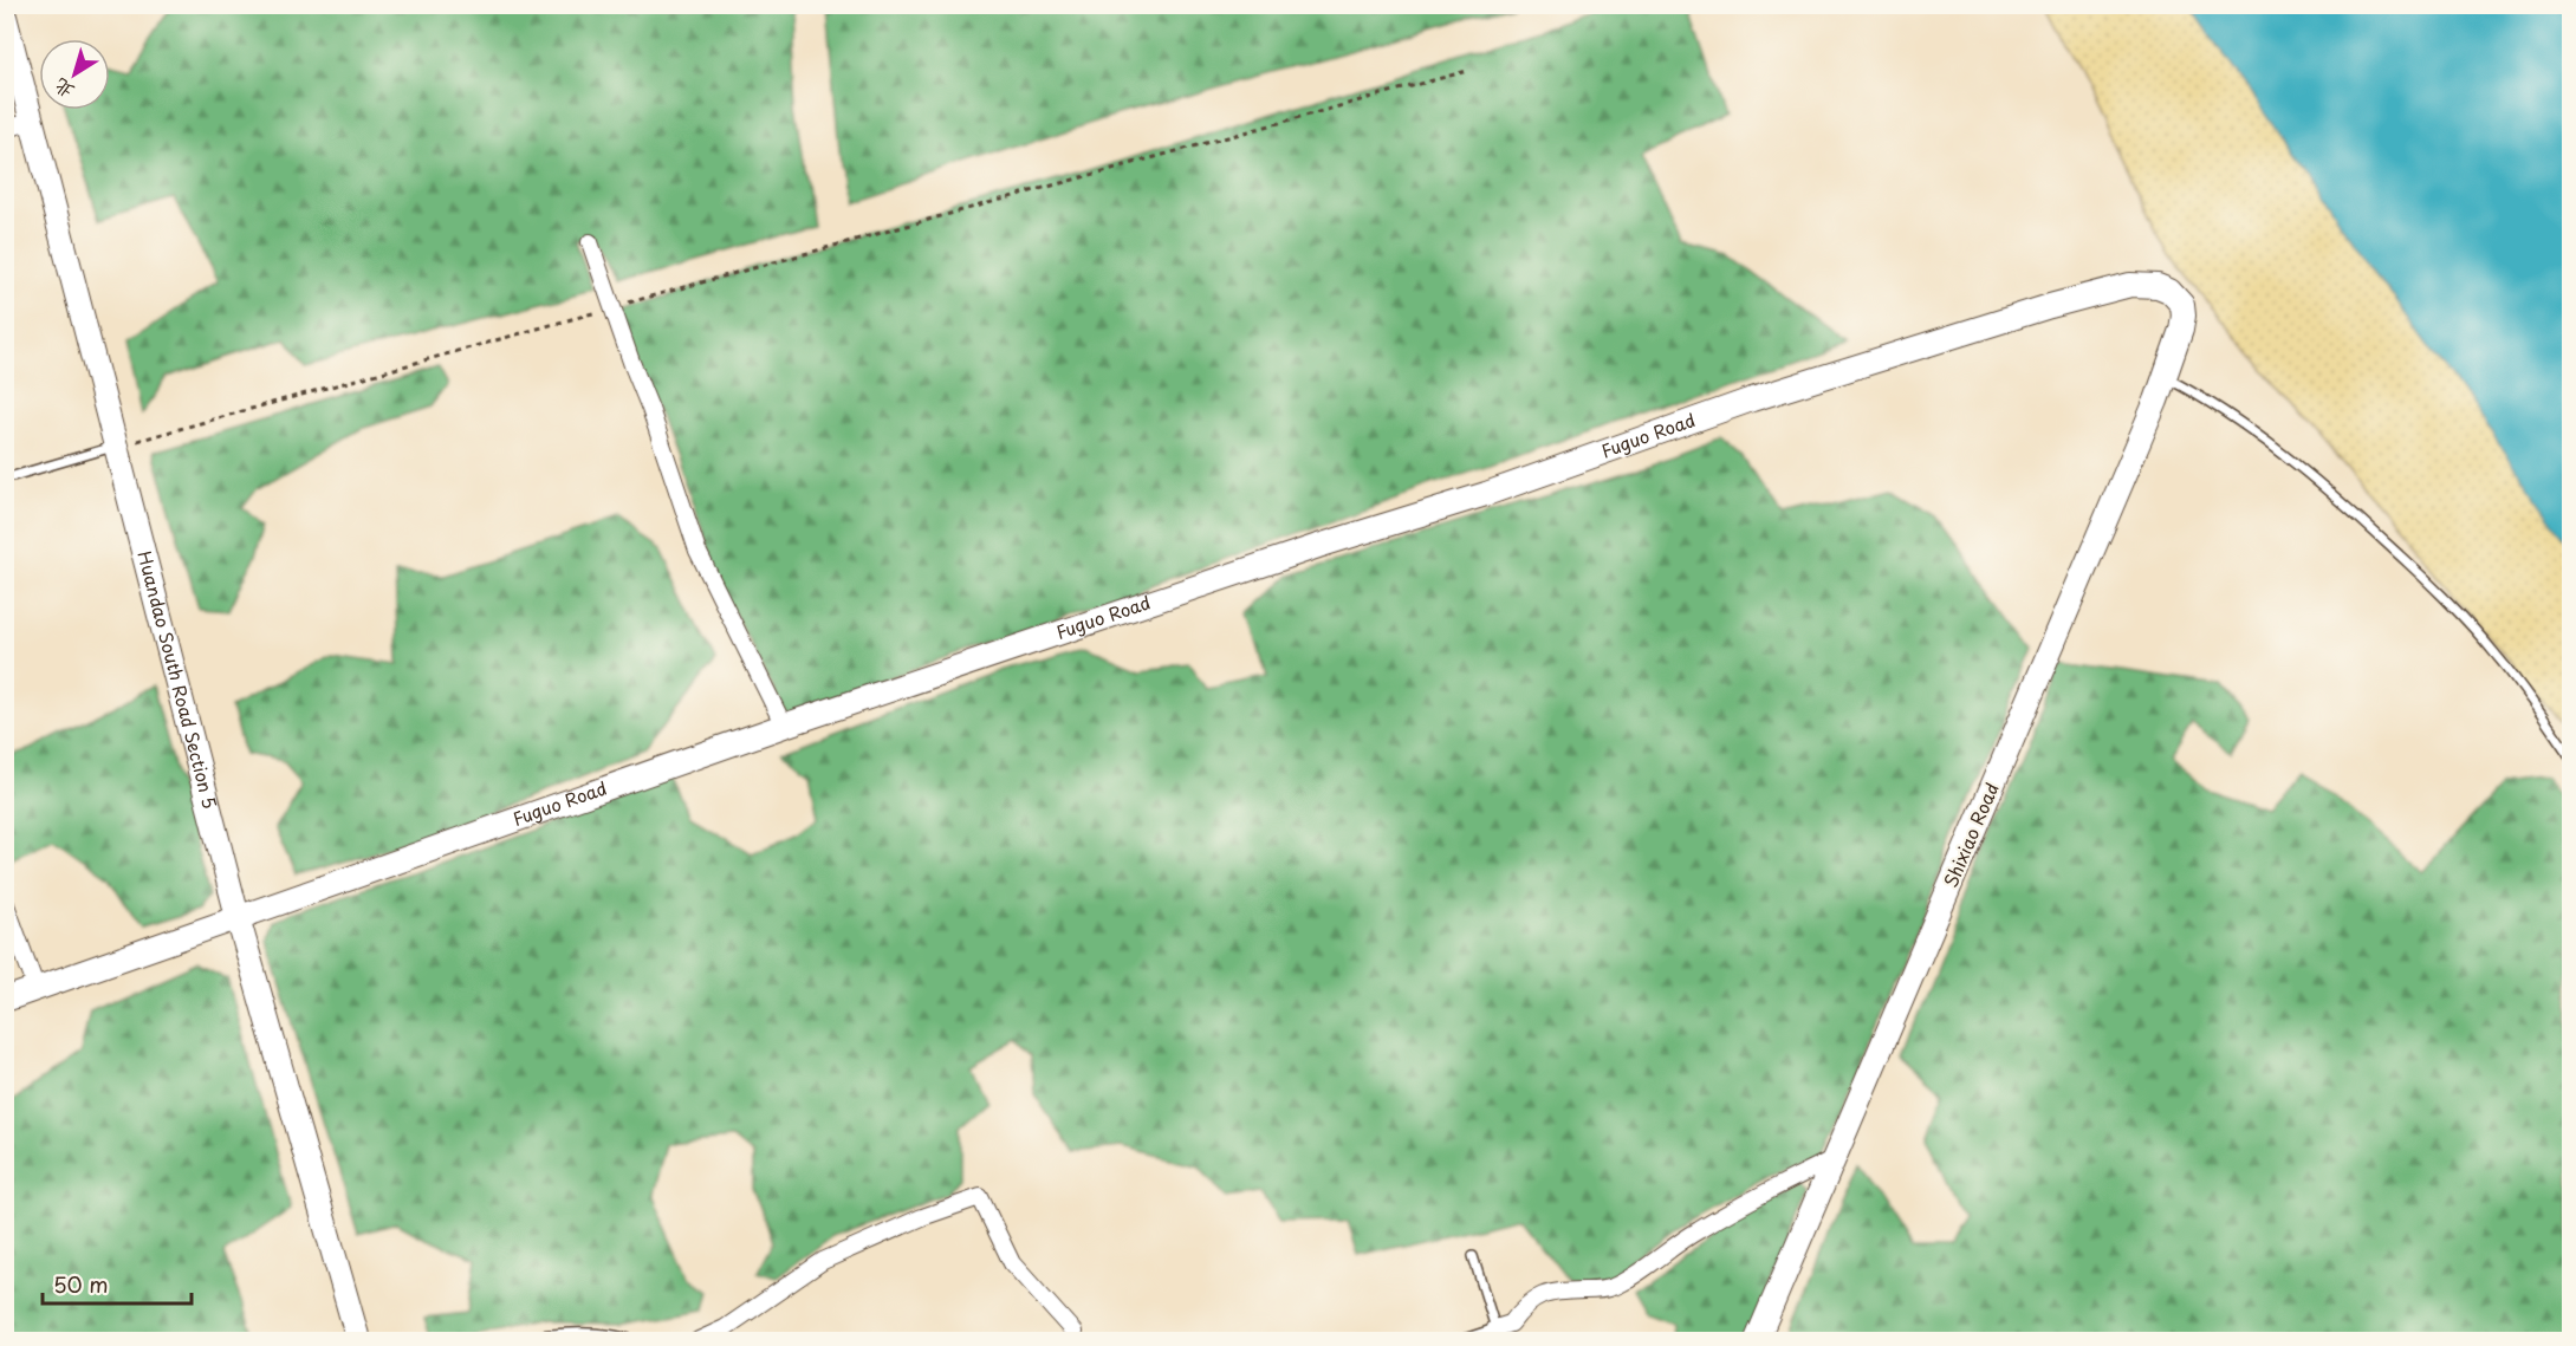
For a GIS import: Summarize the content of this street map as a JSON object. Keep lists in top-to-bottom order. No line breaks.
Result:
{"streets":{"street":["Fuguo Road","Huandao South Road Section 5","Shixiao Road"]},"crossings":[["Fuguo Road","Huandao South Road Section 5"],["Fuguo Road","Shixiao Road"]],"scale_bar":"50 m","north":"bottom left"}
